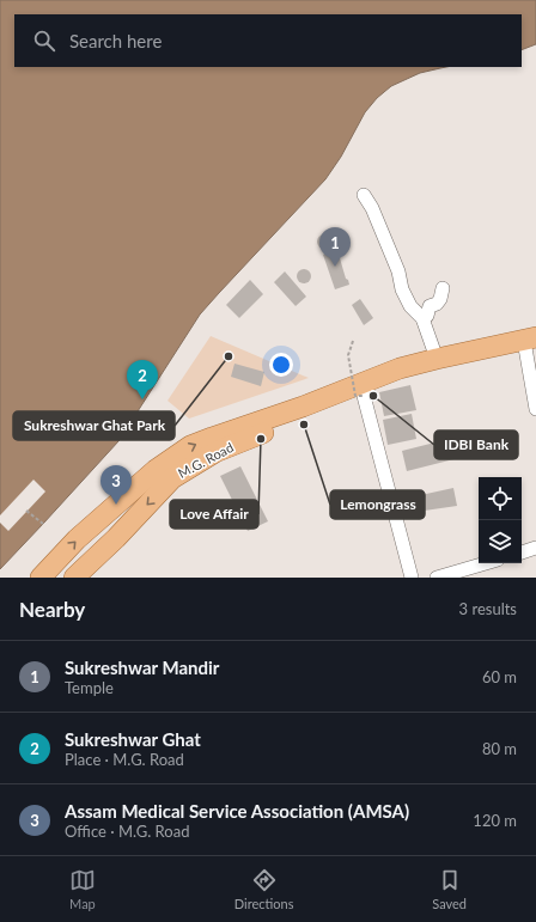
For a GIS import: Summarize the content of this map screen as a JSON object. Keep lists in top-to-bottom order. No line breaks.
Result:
{"streets":{"main road":["M.G. Road"]},"places":["Sukreshwar Ghat Park","IDBI Bank","Lemongrass","Love Affair"],"page":{"search":"Search here","pins":["1","2","3"],"heading":["Nearby","3 results"],"list":[{"mark":"1","name":"Sukreshwar Mandir","note":"Temple","value":"60 m"},{"mark":"2","name":"Sukreshwar Ghat","note":"Place · M.G. Road","value":"80 m"},{"mark":"3","name":"Assam Medical Service Association (AMSA)","note":"Office · M.G. Road","value":"120 m"}],"nav":["Map","Directions","Saved"]}}
